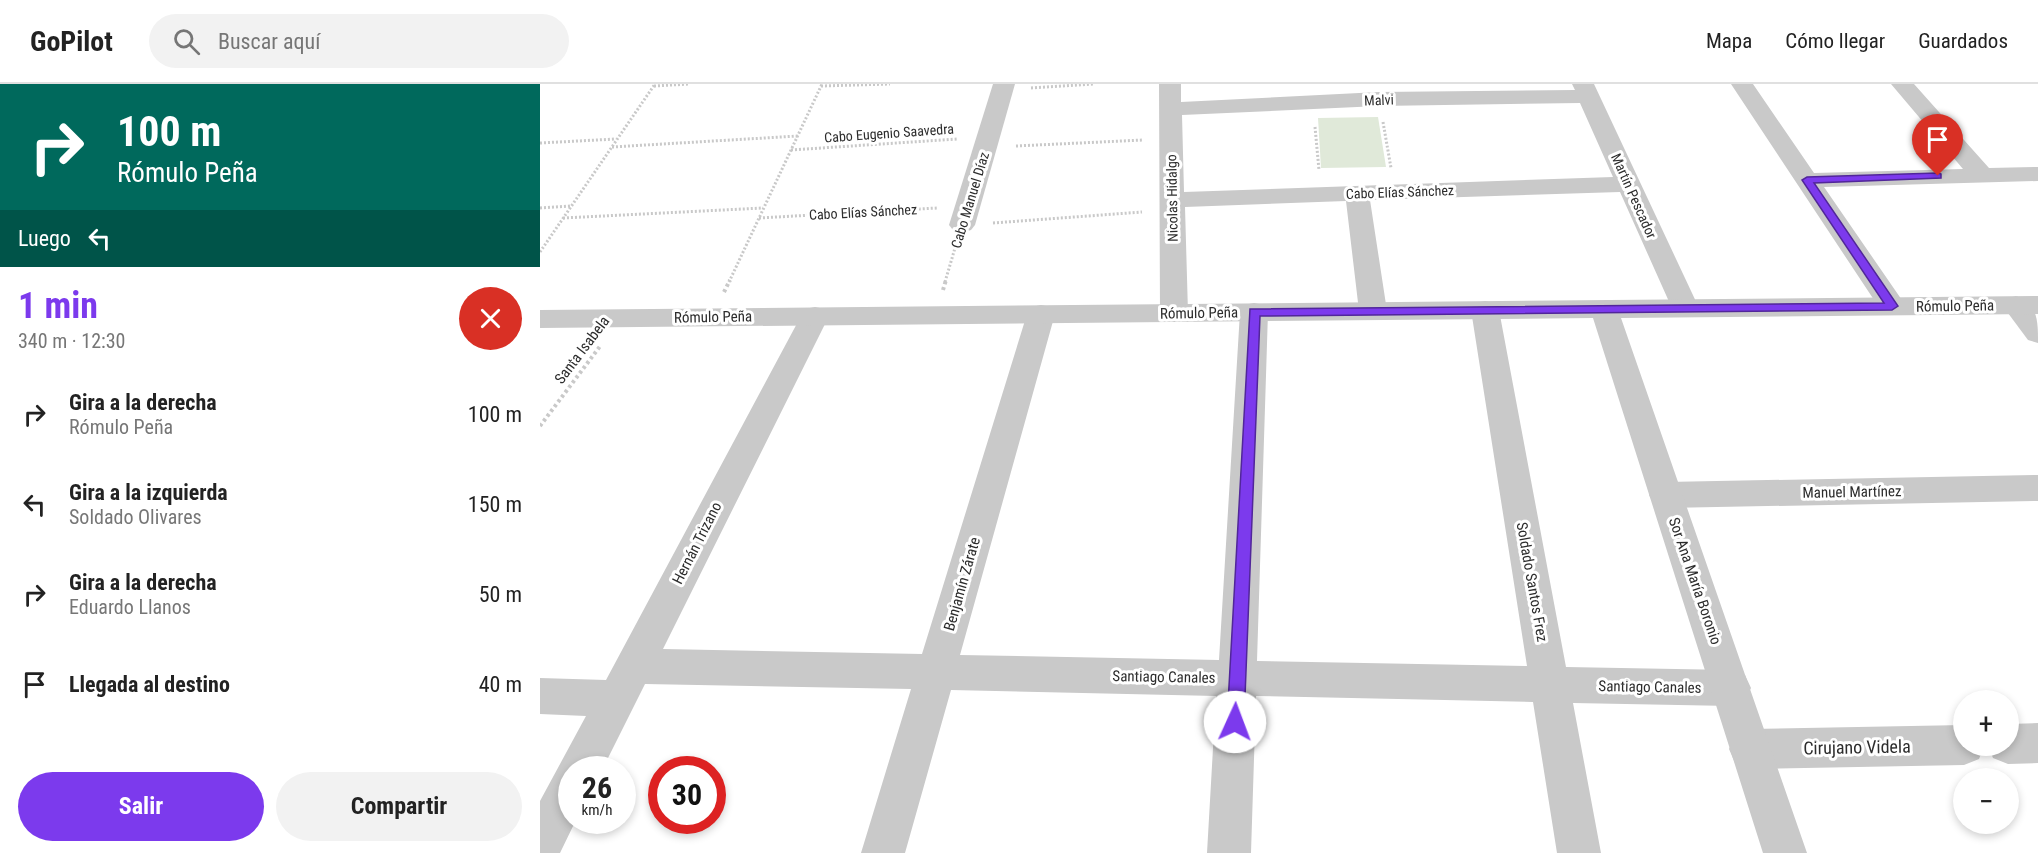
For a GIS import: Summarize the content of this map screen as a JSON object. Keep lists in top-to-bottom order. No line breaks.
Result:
{"streets":{"street":["Malvi","Cabo Elías Sánchez","Martín Pescador","Nicolas Hidalgo","Cabo Manuel Díaz","Rómulo Peña","Manuel Martínez","Hernán Trizano","Sor Ana María Boronio","Soldado Santos Frez","Benjamín Zárate","Santiago Canales","Cirujano Videla"],"path":["Cabo Eugenio Saavedra","Santa Isabela"]},"crossings":[["Malvi","Martín Pescador"],["Malvi","Nicolas Hidalgo"],["Cabo Eugenio Saavedra","Nicolas Hidalgo"],["Cabo Eugenio Saavedra","Cabo Manuel Díaz"],["Cabo Elías Sánchez","Martín Pescador"],["Cabo Elías Sánchez","Nicolas Hidalgo"],["Cabo Elías Sánchez","Cabo Manuel Díaz"],["Martín Pescador","Rómulo Peña"],["Nicolas Hidalgo","Rómulo Peña"],["Cabo Manuel Díaz","Rómulo Peña"],["Rómulo Peña","Santa Isabela"],["Rómulo Peña","Hernán Trizano"],["Rómulo Peña","Sor Ana María Boronio"],["Rómulo Peña","Soldado Santos Frez"],["Rómulo Peña","Benjamín Zárate"],["Manuel Martínez","Sor Ana María Boronio"],["Hernán Trizano","Santiago Canales"],["Sor Ana María Boronio","Santiago Canales"],["Sor Ana María Boronio","Cirujano Videla"],["Soldado Santos Frez","Santiago Canales"],["Benjamín Zárate","Santiago Canales"]],"page":{"header":"GoPilot","search":"Buscar aquí","nav":["Mapa","Cómo llegar","Guardados"],"turn":["100 m","Rómulo Peña"],"then":"Luego","heading":["1 min","340 m · 12:30"],"list":[{"name":"Gira a la derecha","note":"Rómulo Peña","value":"100 m"},{"name":"Gira a la izquierda","note":"Soldado Olivares","value":"150 m"},{"name":"Gira a la derecha","note":"Eduardo Llanos","value":"50 m"},{"name":"Llegada al destino","value":"40 m"}],"map_buttons":["+","−"],"speed":"26 km/h","limit":"30","buttons":["Salir","Compartir"]}}
